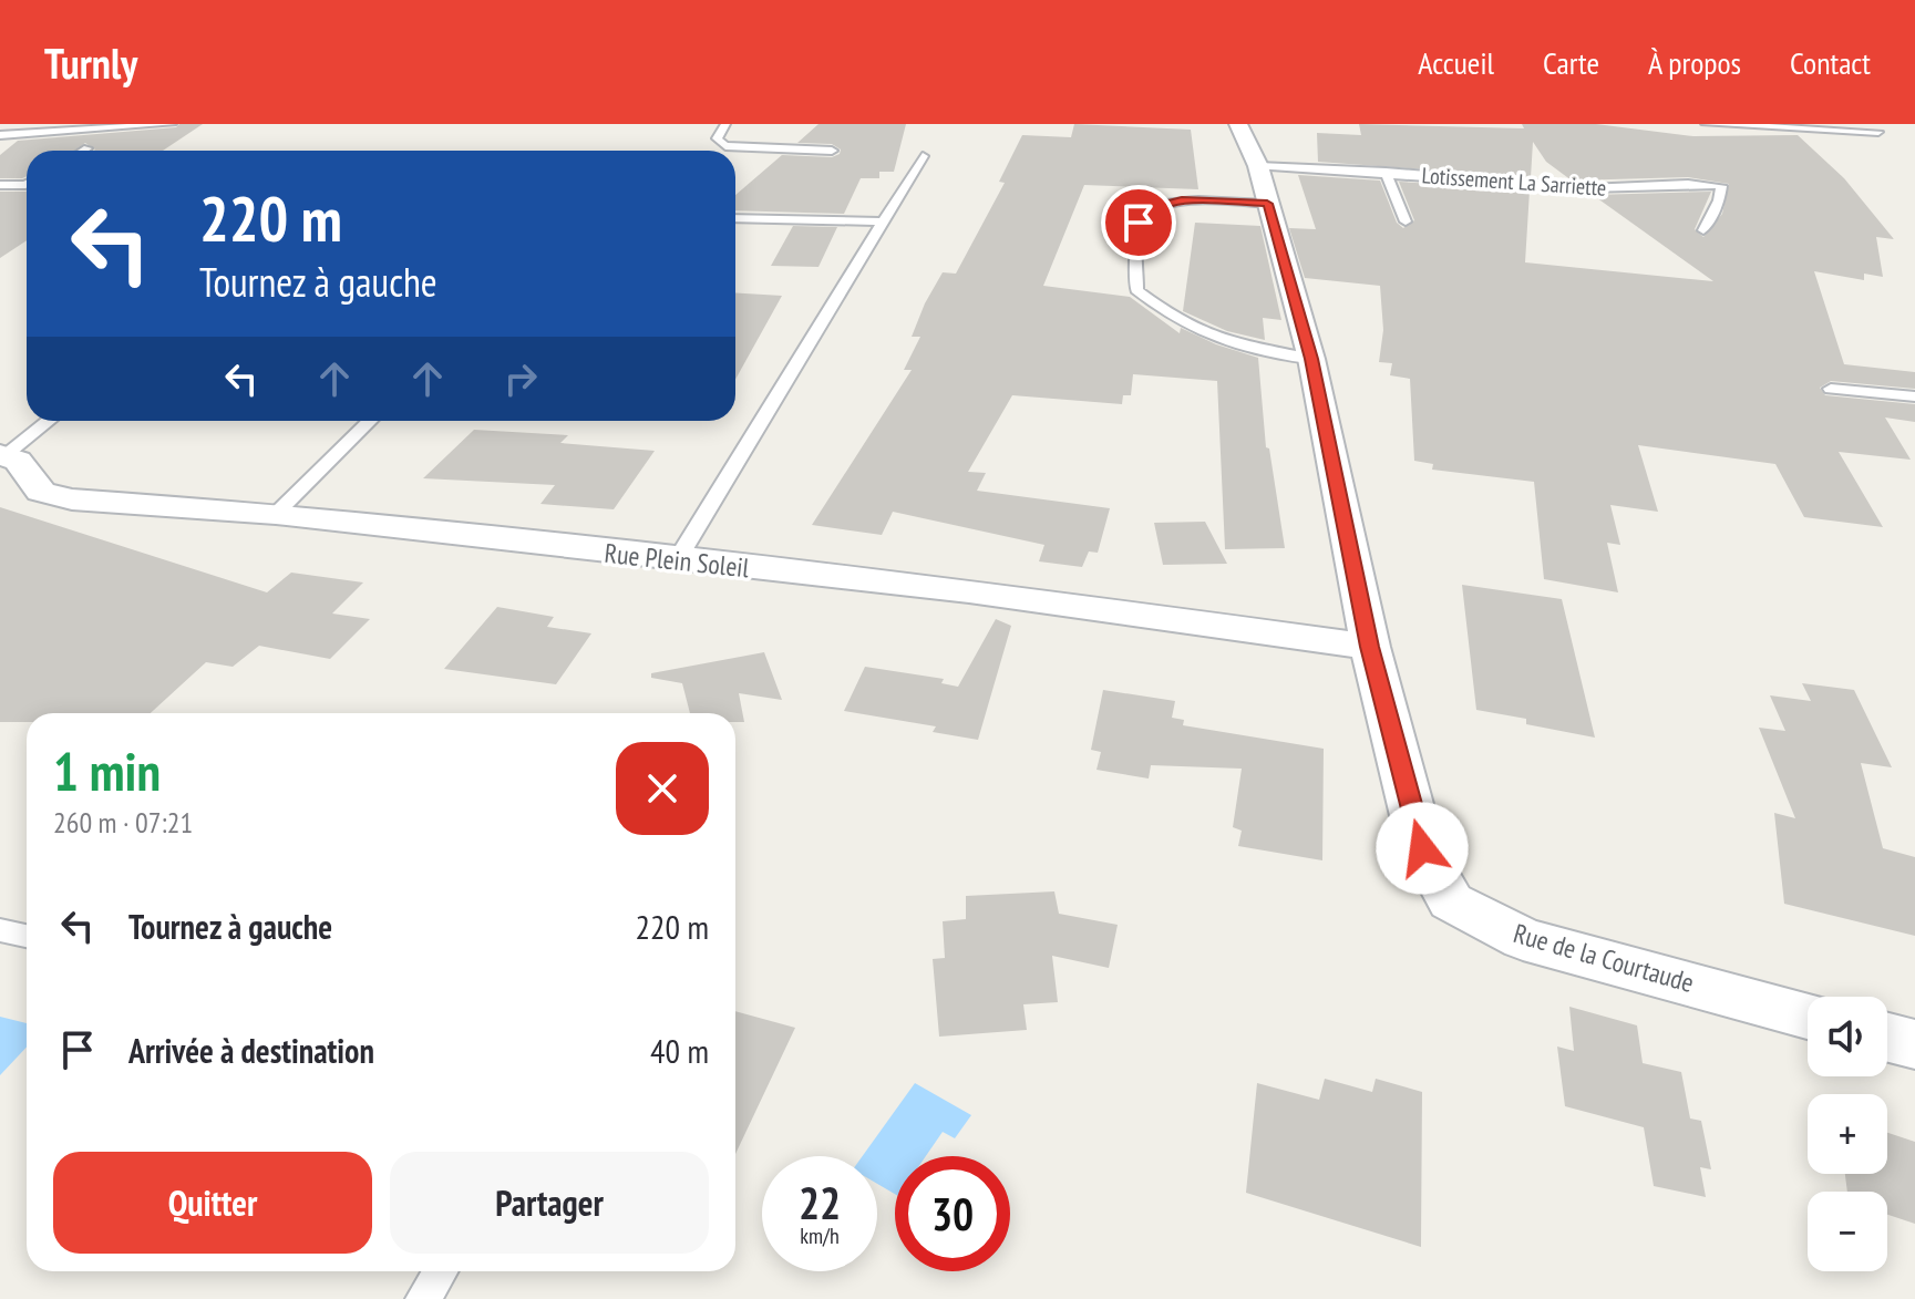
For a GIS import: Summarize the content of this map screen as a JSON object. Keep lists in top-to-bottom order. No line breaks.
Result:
{"streets":{"street":["Rue Plein Soleil","Rue de la Courtaude"],"lane":["Lotissement La Sarriette"]},"crossings":[["Lotissement La Sarriette","Rue de la Courtaude"],["Rue Plein Soleil","Rue de la Courtaude"]],"page":{"header":"Turnly","nav":["Accueil","Carte","À propos","Contact"],"turn":["220 m","Tournez à gauche"],"heading":["1 min","260 m · 07:21"],"list":[{"name":"Tournez à gauche","value":"220 m"},{"name":"Arrivée à destination","value":"40 m"}],"map_buttons":["+","−"],"buttons":["Quitter","Partager"],"speed":"22 km/h","limit":"30"}}
